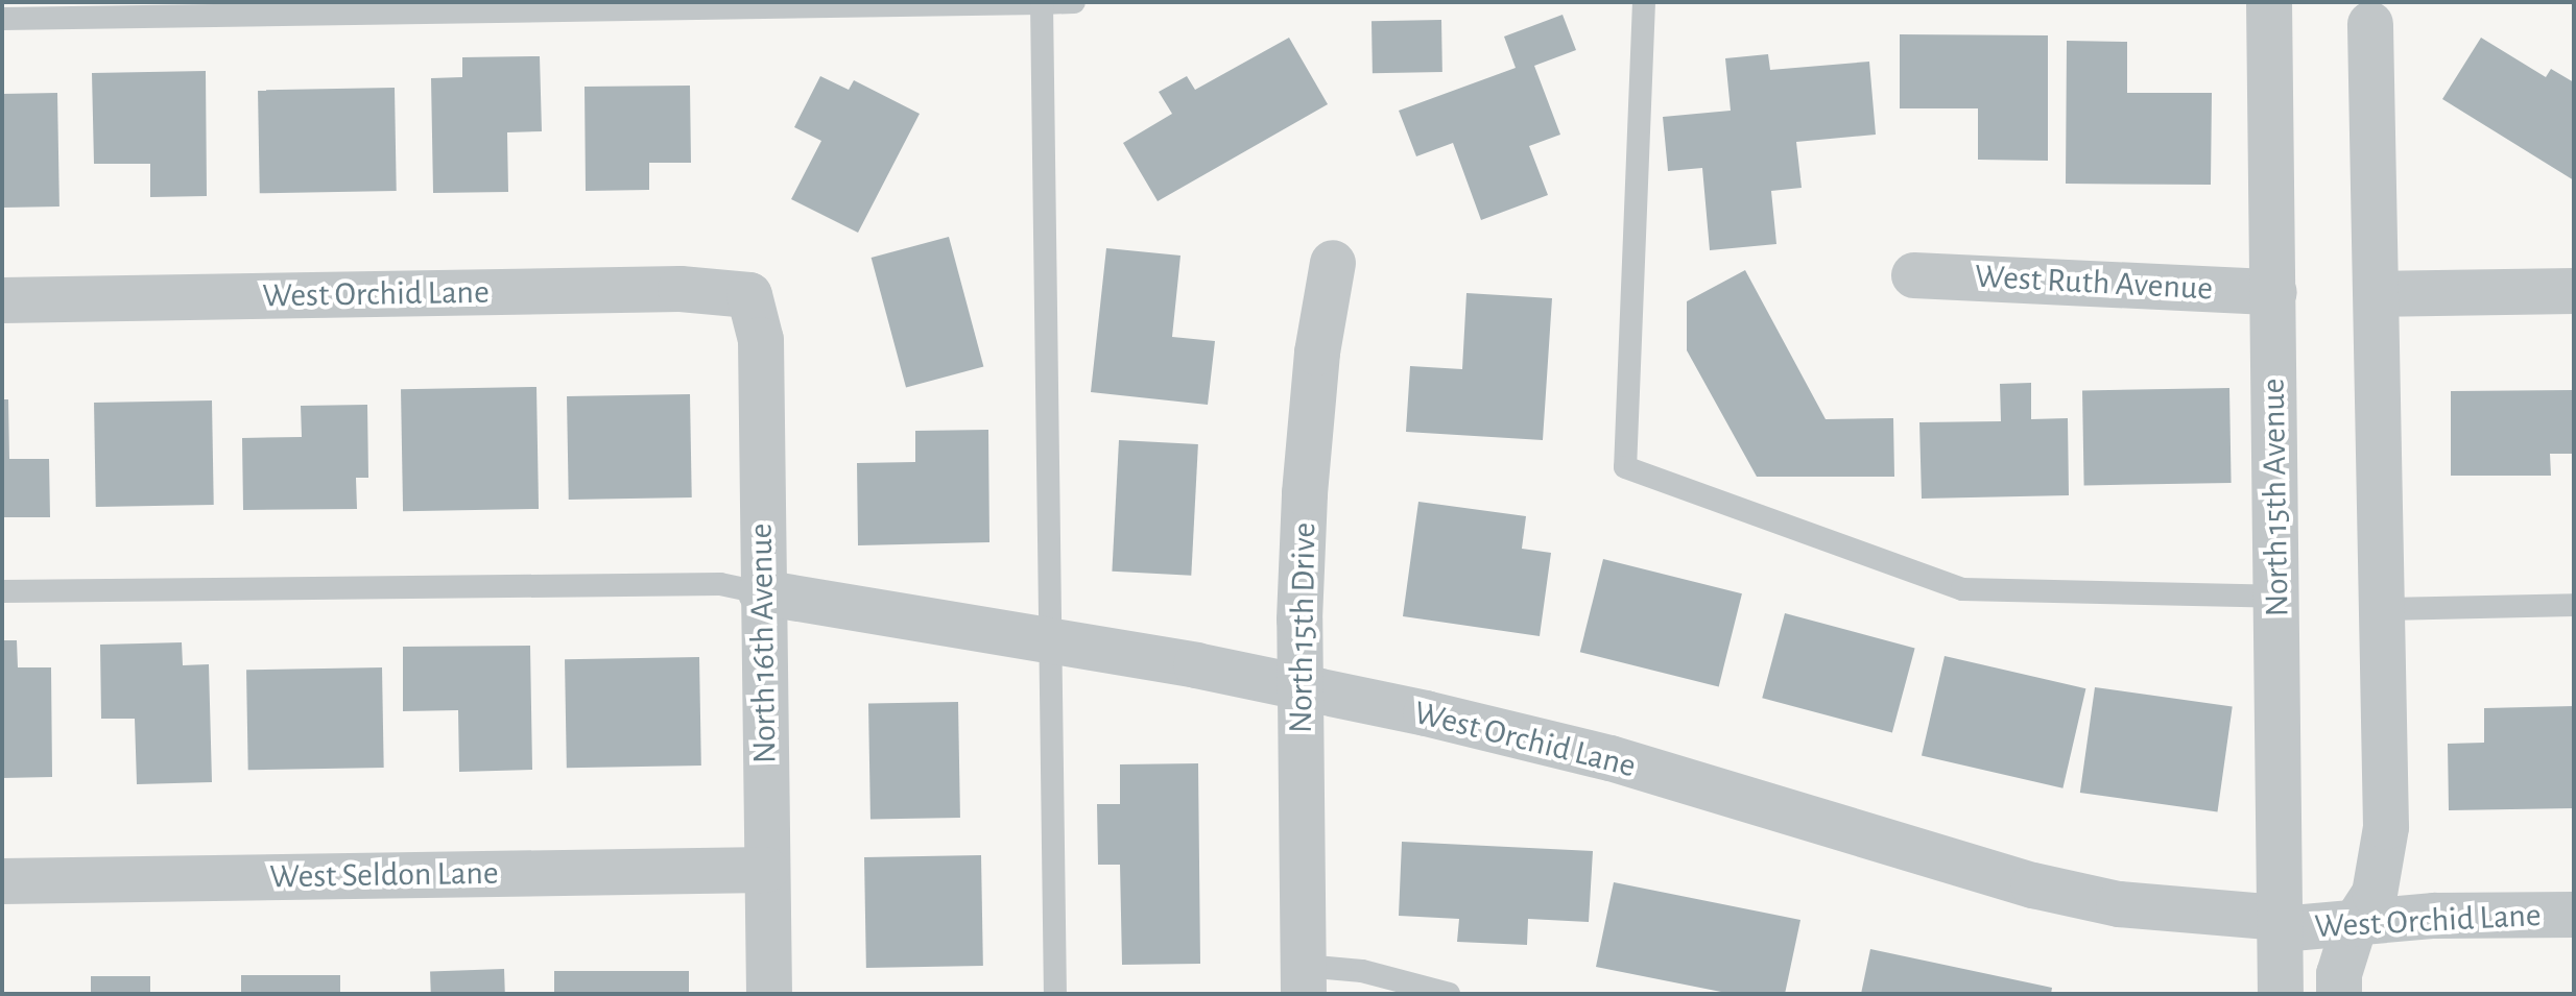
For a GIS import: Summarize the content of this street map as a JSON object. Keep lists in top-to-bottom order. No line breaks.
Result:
{"streets":{"street":["West Ruth Avenue","West Orchid Lane","North 15th Avenue","North 15th Drive","North 16th Avenue","West Seldon Lane"]},"crossings":[["West Ruth Avenue","North 15th Avenue"],["West Orchid Lane","North 15th Avenue"],["West Orchid Lane","North 15th Drive"],["West Orchid Lane","North 16th Avenue"],["North 16th Avenue","West Seldon Lane"]]}
